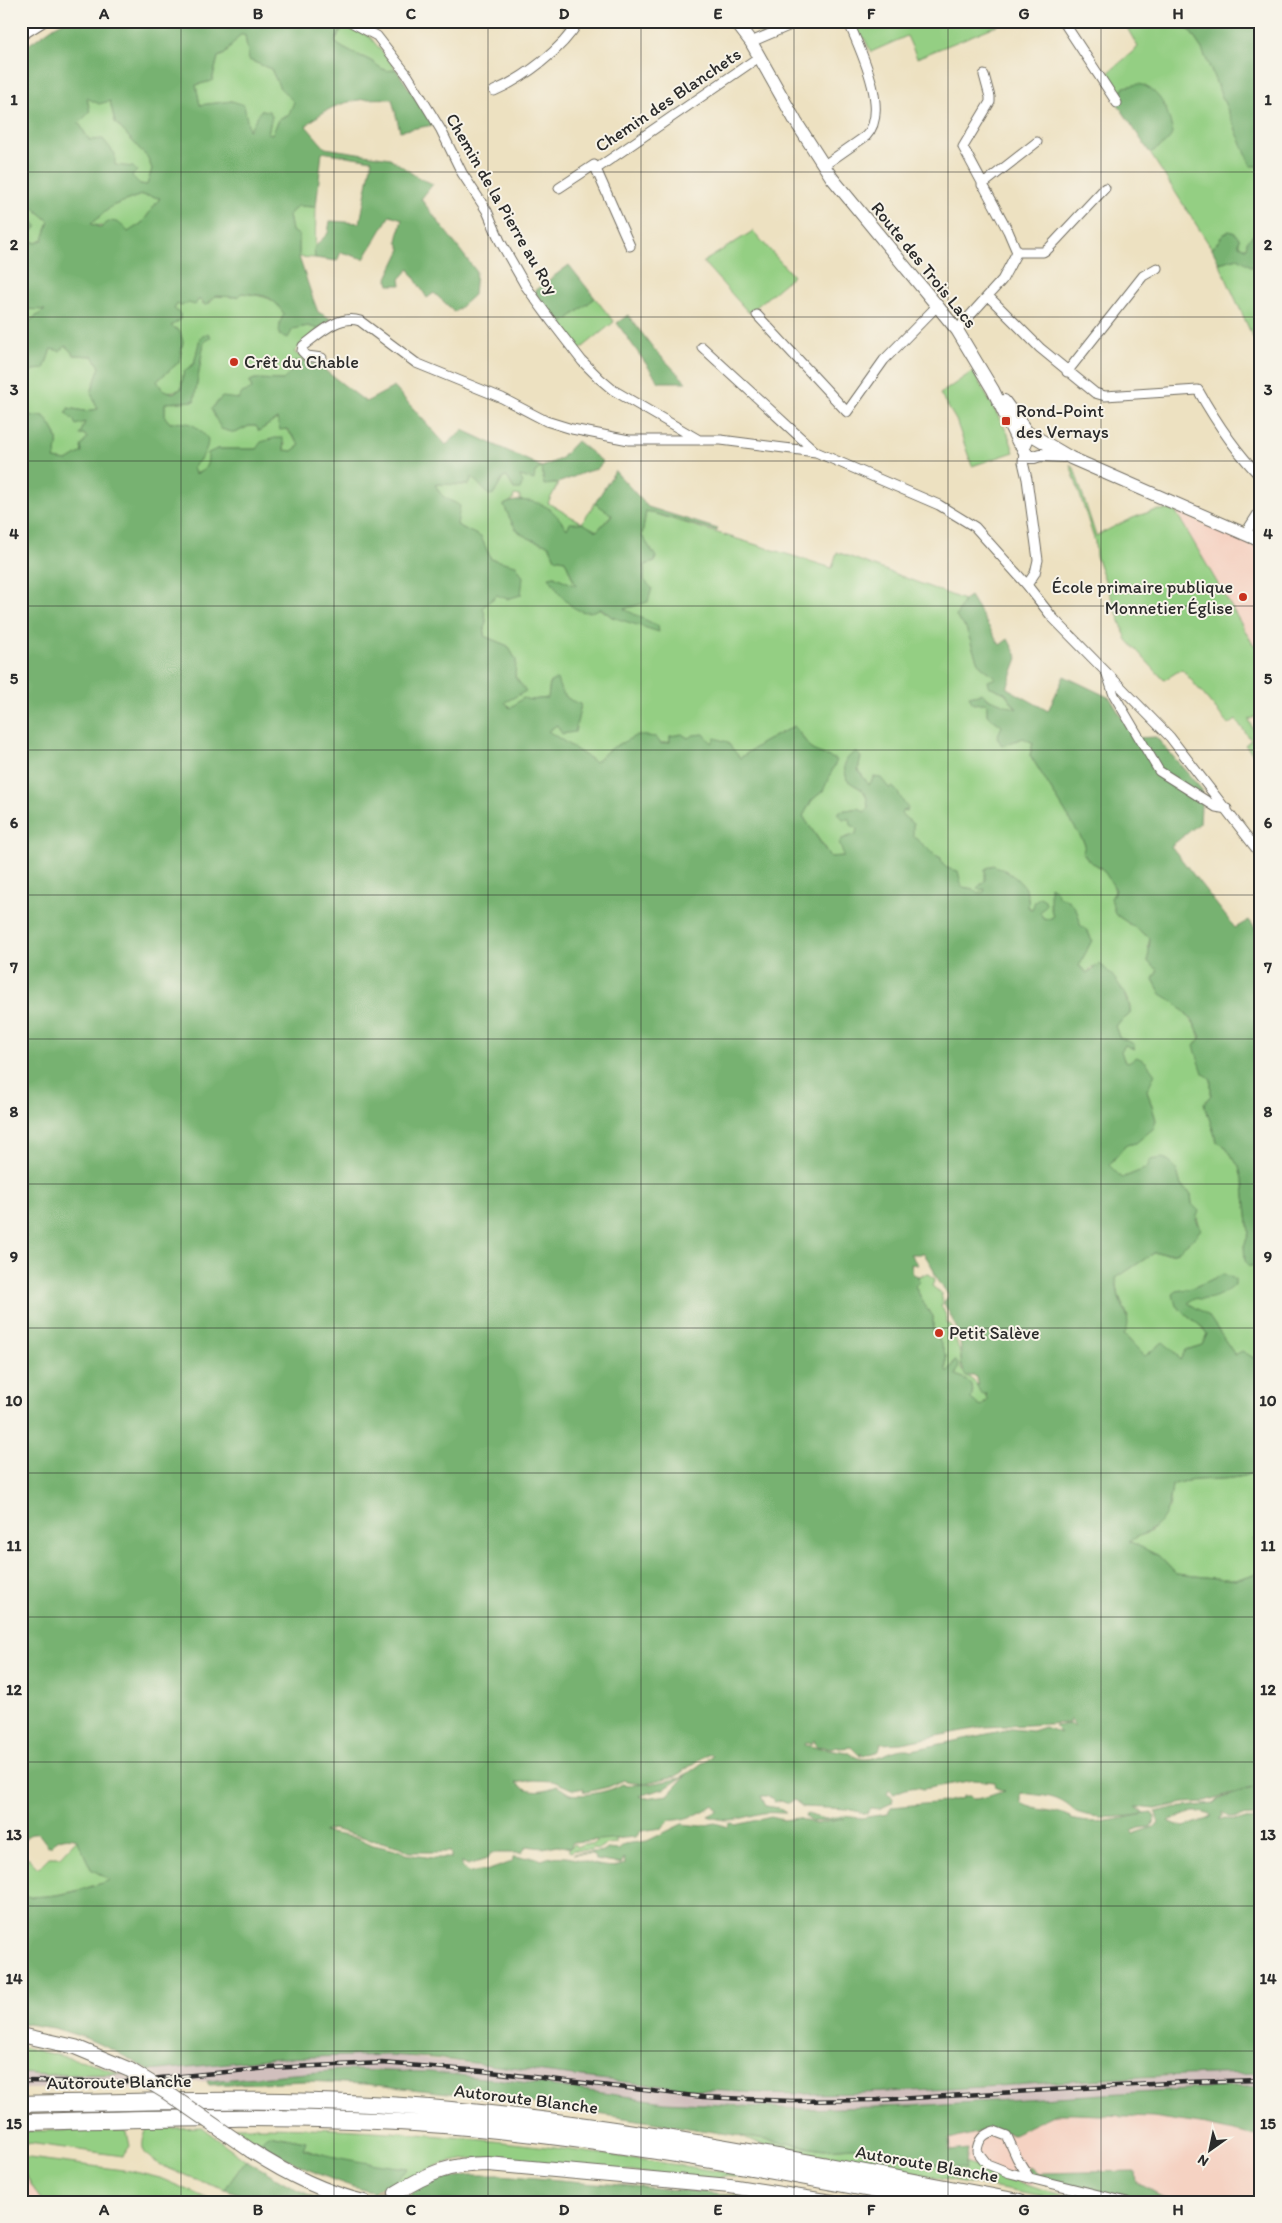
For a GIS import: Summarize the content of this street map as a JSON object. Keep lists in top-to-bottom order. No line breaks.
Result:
{"streets":{"highway":["Autoroute Blanche"],"street":["Chemin des Blanchets","Chemin de la Pierre au Roy","Route des Trois Lacs"]},"crossings":[["Chemin des Blanchets","Route des Trois Lacs"]],"places":{"other":["Crêt du Chable","École primaire publique Monnetier Église","Petit Salève"],"transit":["Rond-Point des Vernays"]},"north":"bottom left","grid":{"columns":["A","B","C","D","E","F","G","H"],"rows":["1","2","3","4","5","6","7","8","9","10","11","12","13","14","15"]}}
